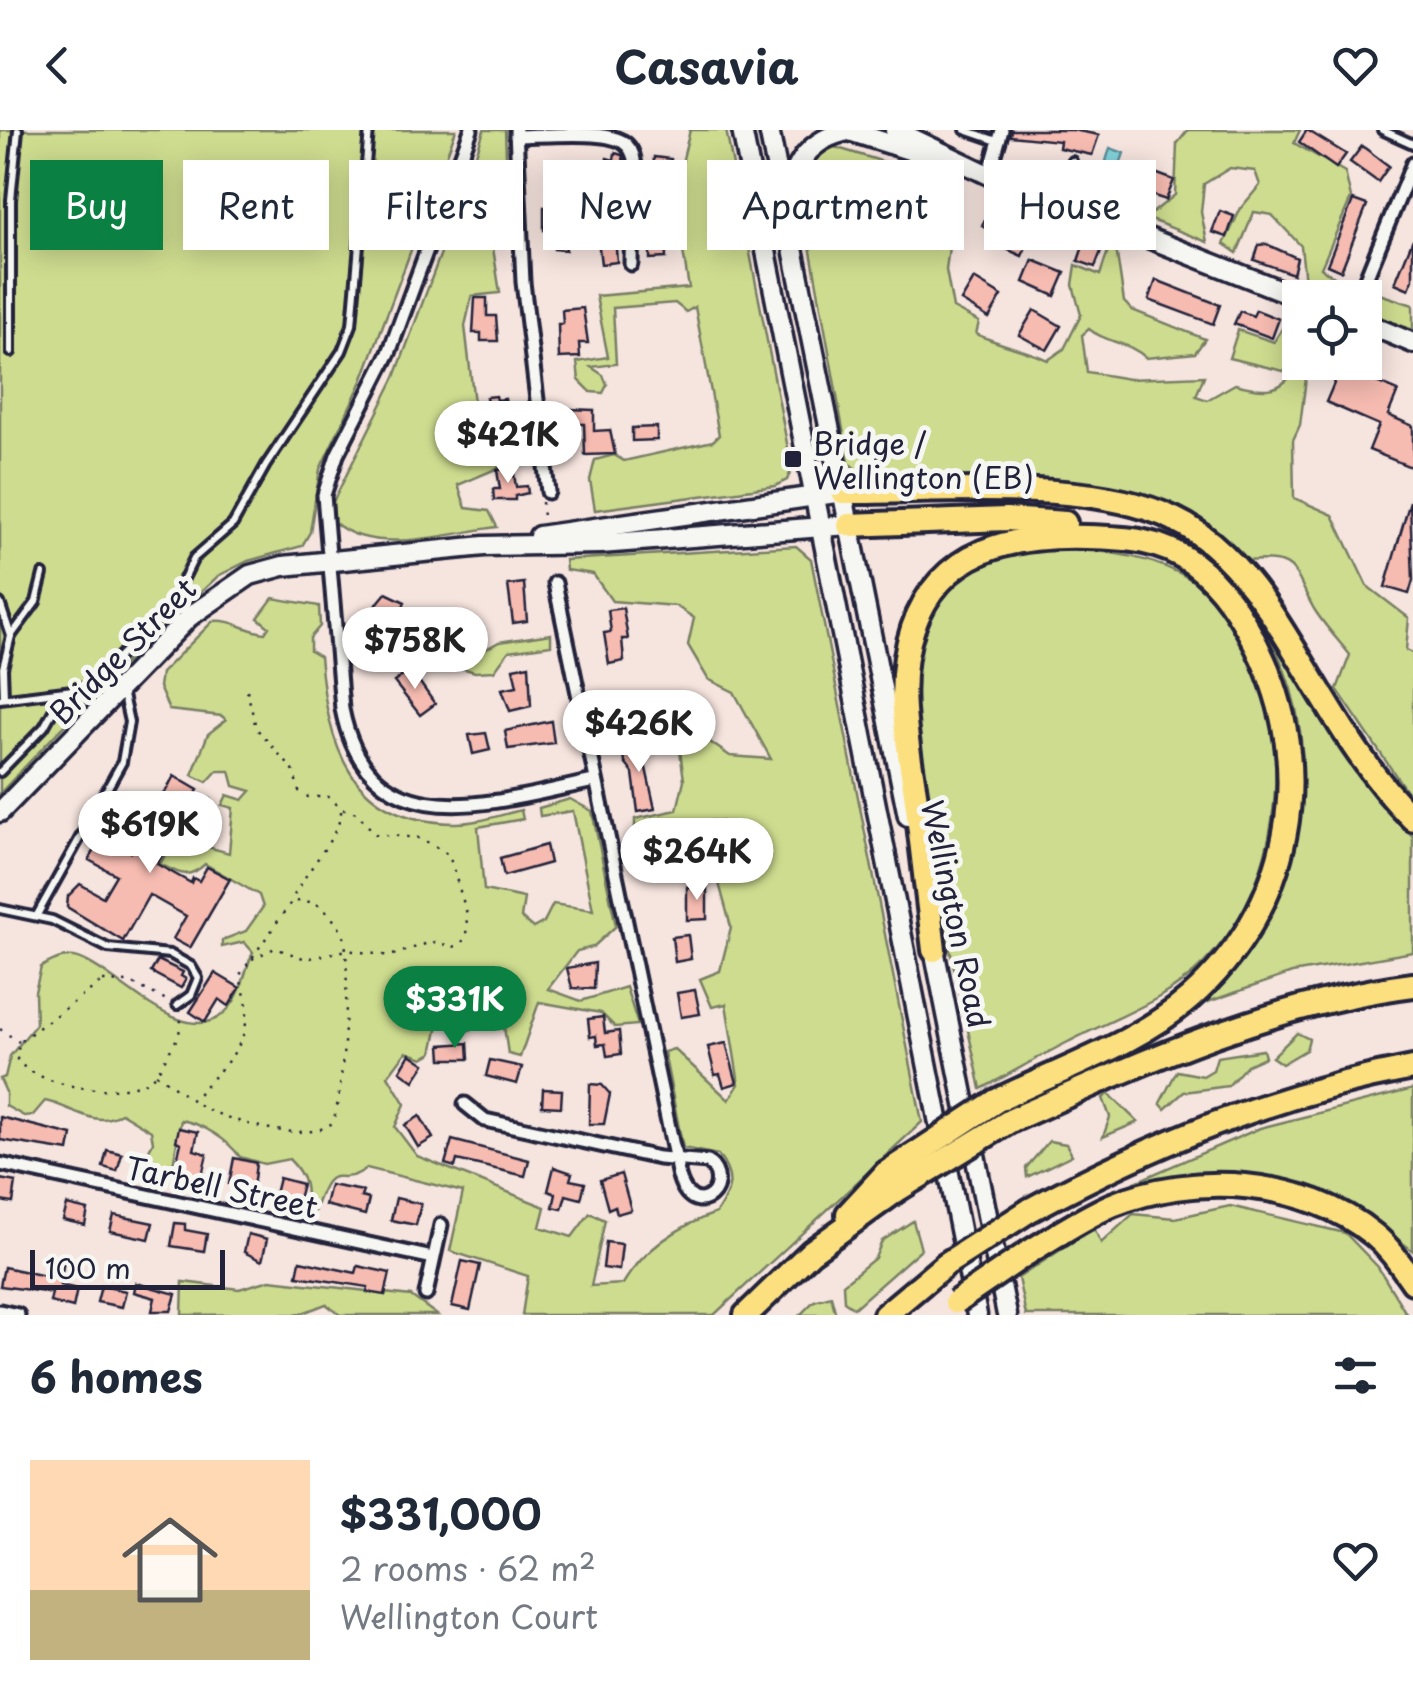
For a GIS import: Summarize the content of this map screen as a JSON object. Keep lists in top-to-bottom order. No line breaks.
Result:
{"streets":{"main road":["Bridge Street","Wellington Road"],"street":["Tarbell Street"]},"crossings":[["Bridge Street","Wellington Road"]],"places":{"transit":["Bridge / Wellington (EB)"]},"scale_bar":"100 m","page":{"header":"Casavia","chip":["Buy","Rent","Filters","New","Apartment","House"],"price":["$421K","$758K","$426K","$619K","$264K","$331K"],"scale":"100 m","heading":"6 homes","list":[{"name":"$331,000","note":"2 rooms · 62 m² · Wellington Court"}]}}
